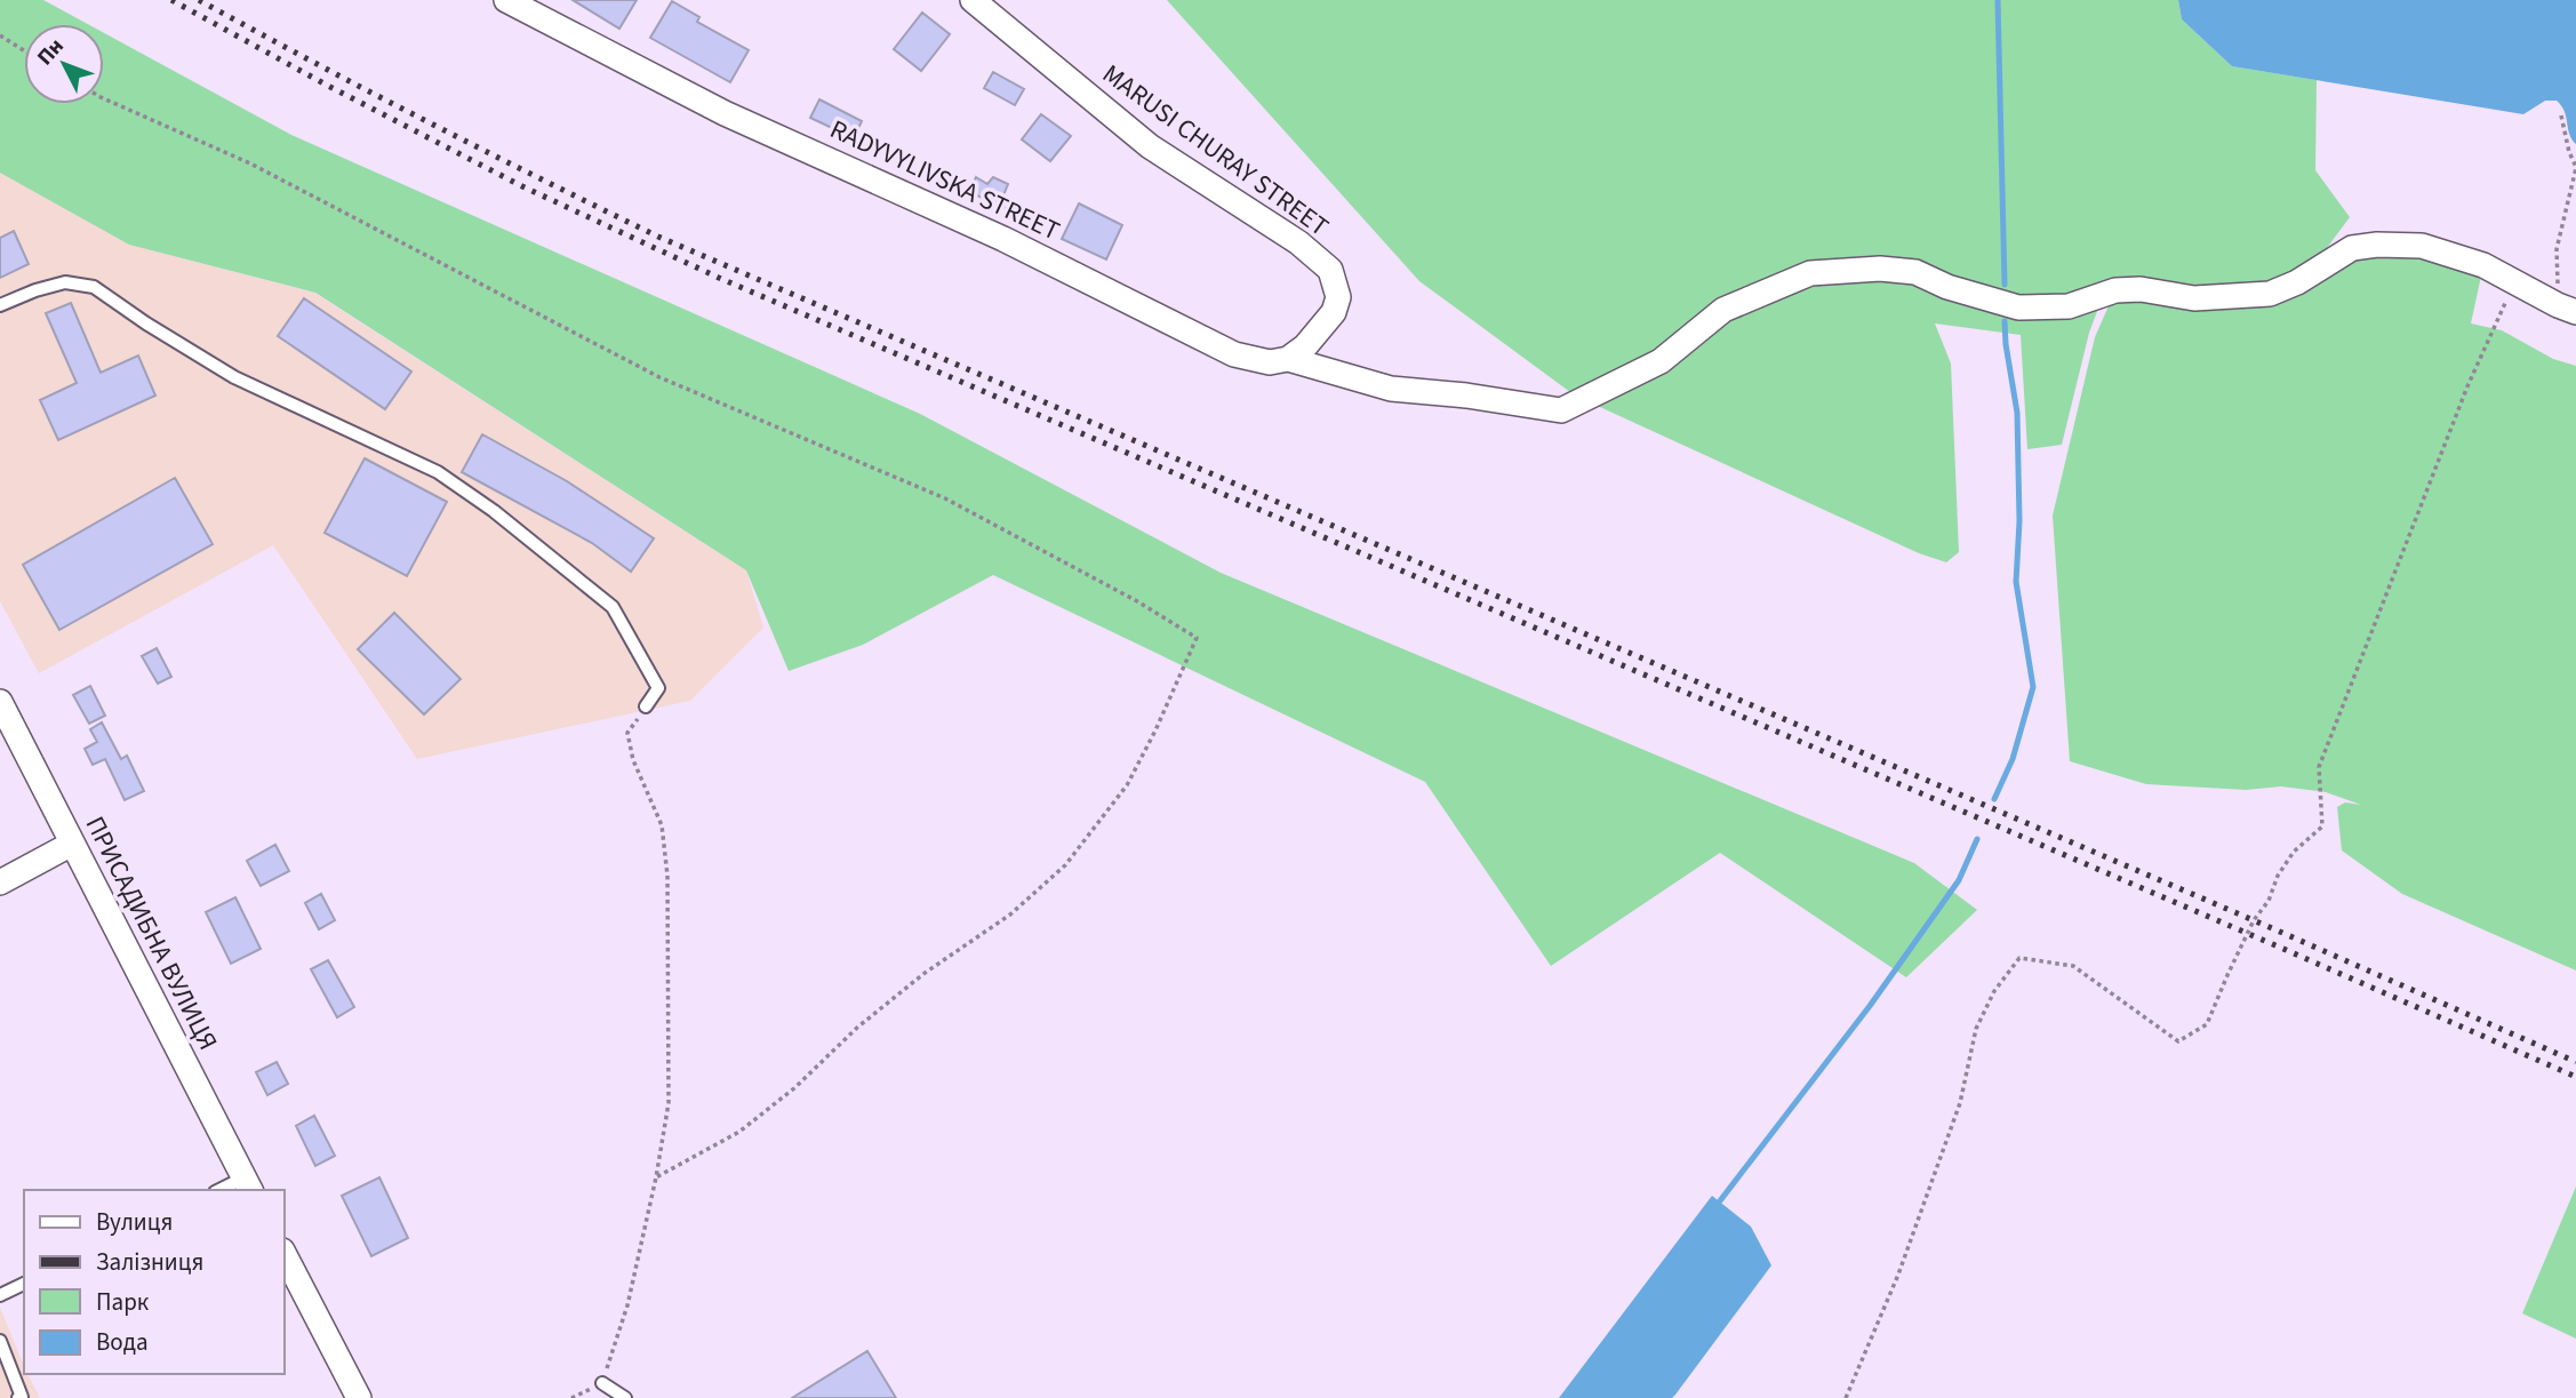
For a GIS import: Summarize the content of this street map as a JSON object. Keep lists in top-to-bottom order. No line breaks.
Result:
{"streets":{"street":["MARUSI CHURAY STREET","RADYVYLIVSKA STREET","ПРИСАДИБНА ВУЛИЦЯ"]},"crossings":[["MARUSI CHURAY STREET","RADYVYLIVSKA STREET"]],"legend":["Вулиця","Залізниця","Парк","Вода"],"north":"top left"}
